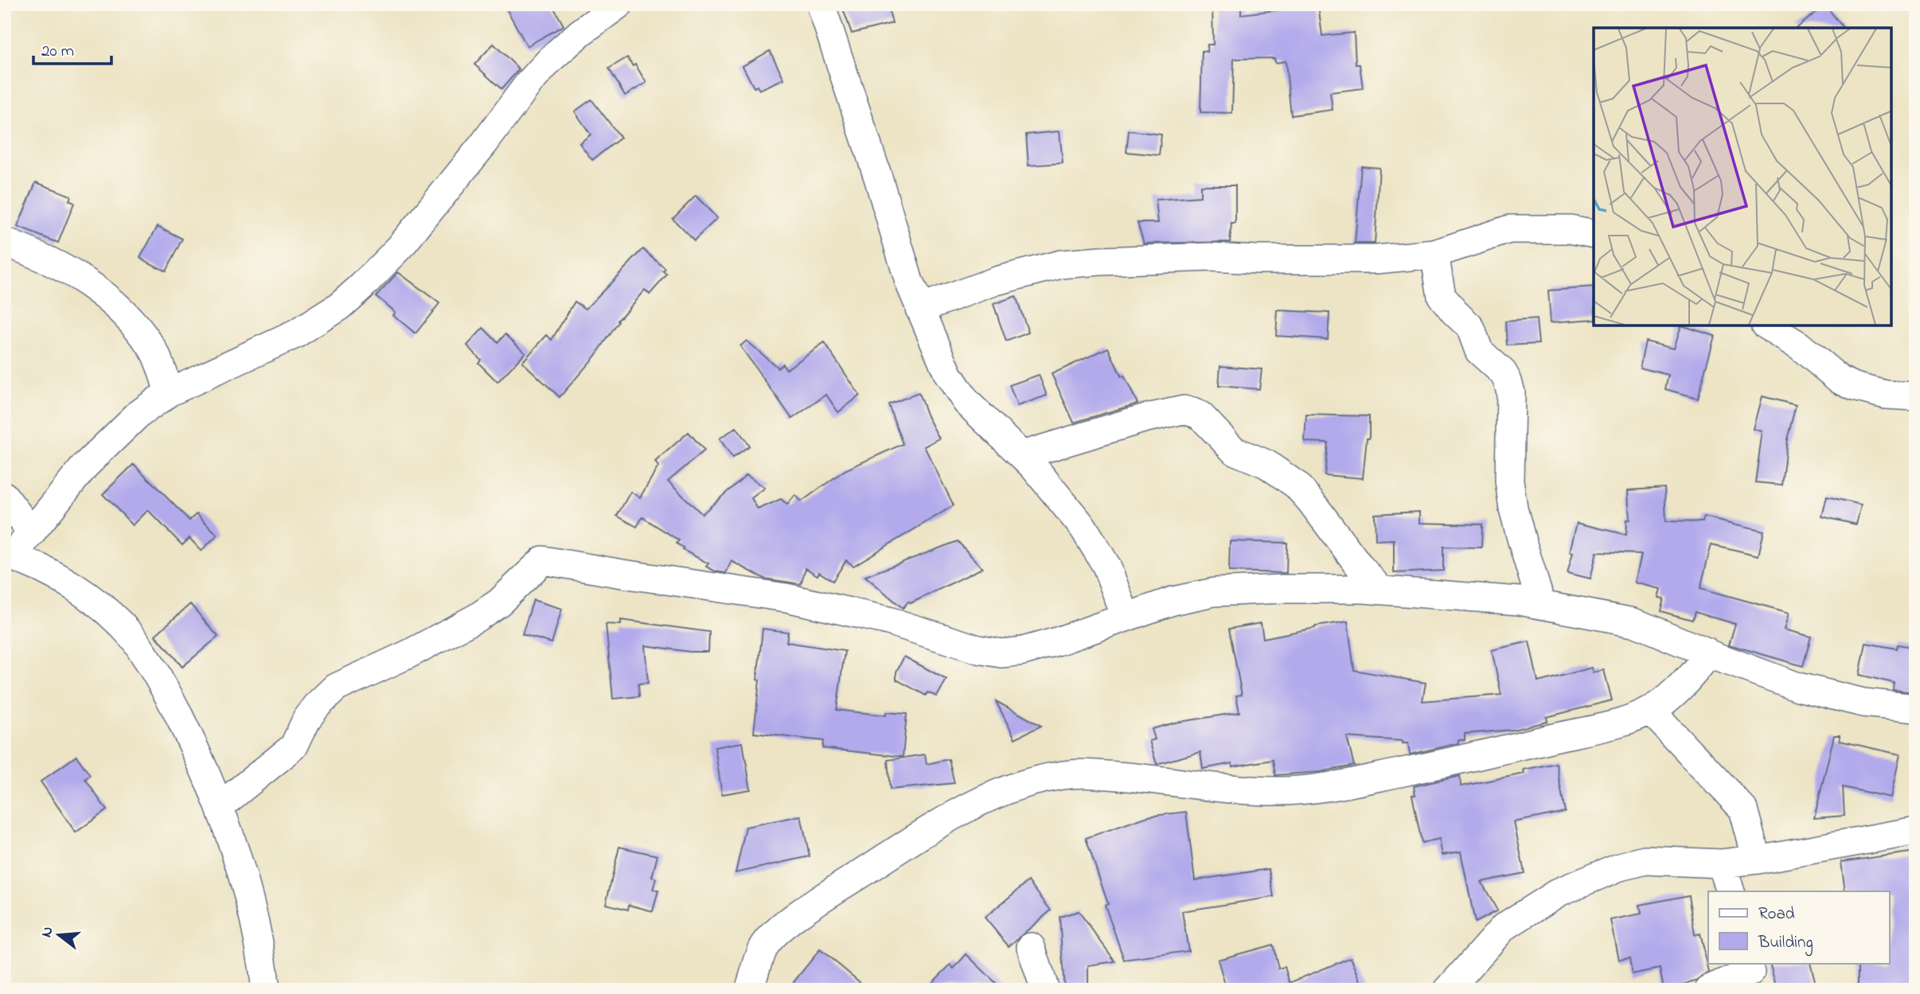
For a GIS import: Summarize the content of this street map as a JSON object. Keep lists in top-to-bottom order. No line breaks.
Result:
{"legend":["Road","Building"],"scale_bar":"20 m","north":"left"}
